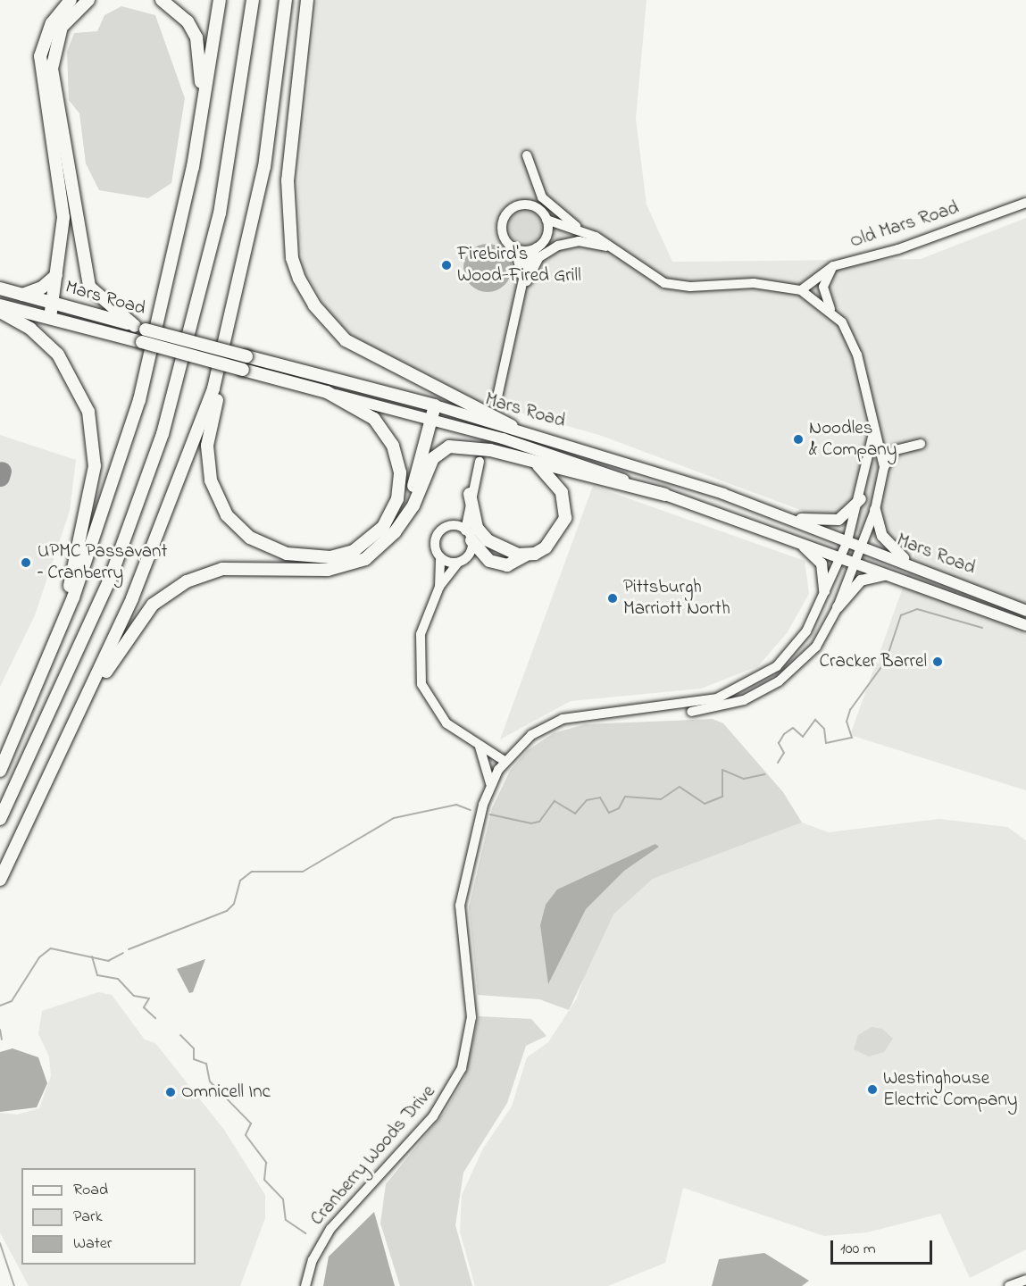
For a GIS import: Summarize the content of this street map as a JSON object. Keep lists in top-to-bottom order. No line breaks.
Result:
{"streets":{"highway":["Mars Road"],"street":["Old Mars Road","Cranberry Woods Drive"]},"crossings":[["Mars Road","Cranberry Woods Drive"]],"places":["Firebird's Wood-Fired Grill","Noodles & Company","UPMC Passavant – Cranberry","Pittsburgh Marriott North","Cracker Barrel","Westinghouse Electric Company","Omnicell Inc"],"legend":["Road","Park","Water"],"scale_bar":"100 m"}
